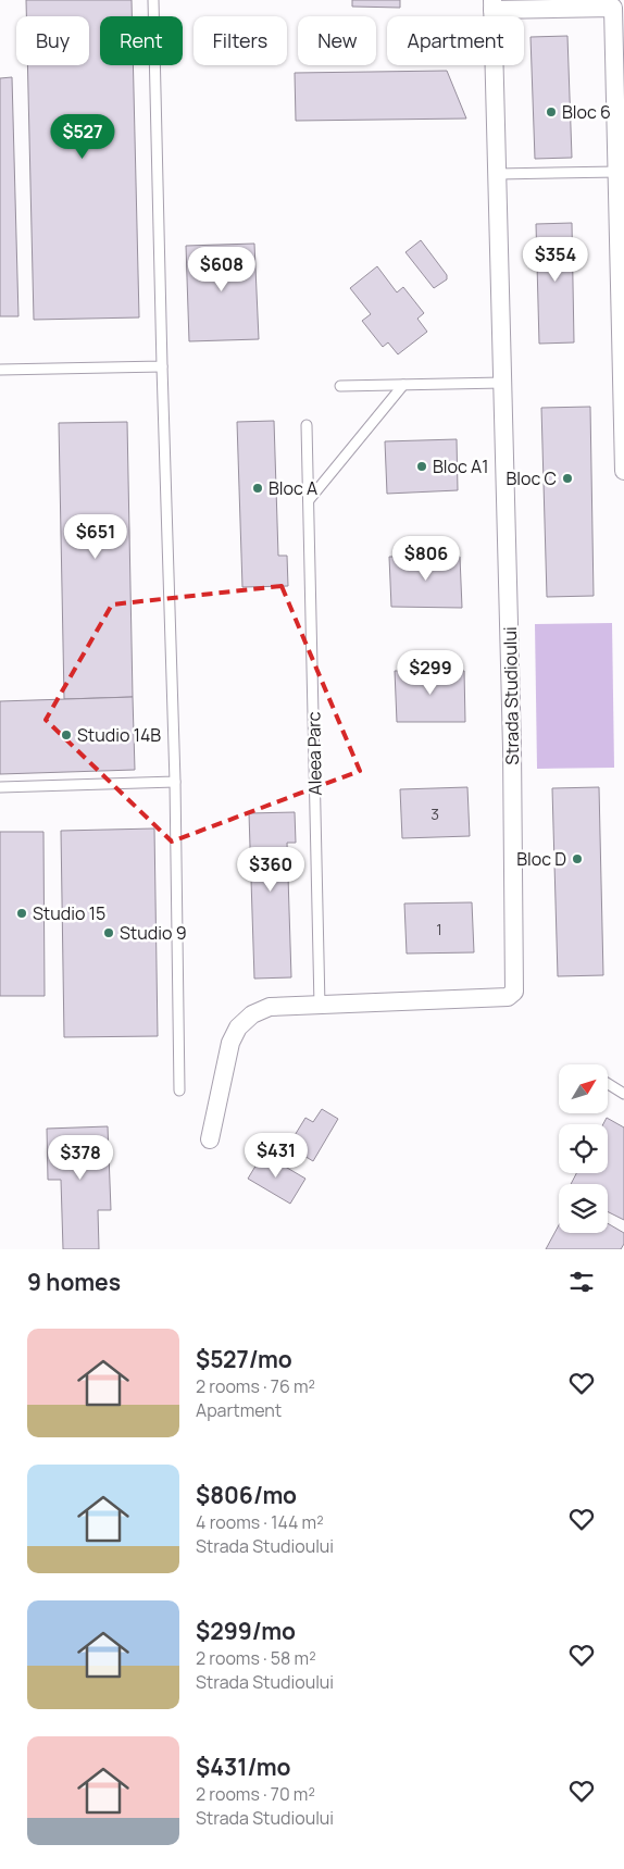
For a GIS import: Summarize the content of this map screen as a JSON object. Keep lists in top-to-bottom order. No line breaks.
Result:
{"streets":{"street":["Strada Studioului"],"lane":["Aleea Parc"]},"crossings":[["Strada Studioului","Aleea Parc"]],"places":["Bloc 6","Bloc A1","Bloc C","Bloc A","Studio 14B","Bloc D","Studio 15","Studio 9"],"house_numbers":["3","1"],"north":"top right","page":{"chip":["Buy","Rent","Filters","New","Apartment"],"price":["$527","$354","$608","$651","$806","$299","$360","$431","$378"],"heading":"9 homes","list":[{"name":"$527/mo","note":"2 rooms · 76 m² · Apartment"},{"name":"$806/mo","note":"4 rooms · 144 m² · Strada Studioului"},{"name":"$299/mo","note":"2 rooms · 58 m² · Strada Studioului"},{"name":"$431/mo","note":"2 rooms · 70 m² · Strada Studioului"}]}}
